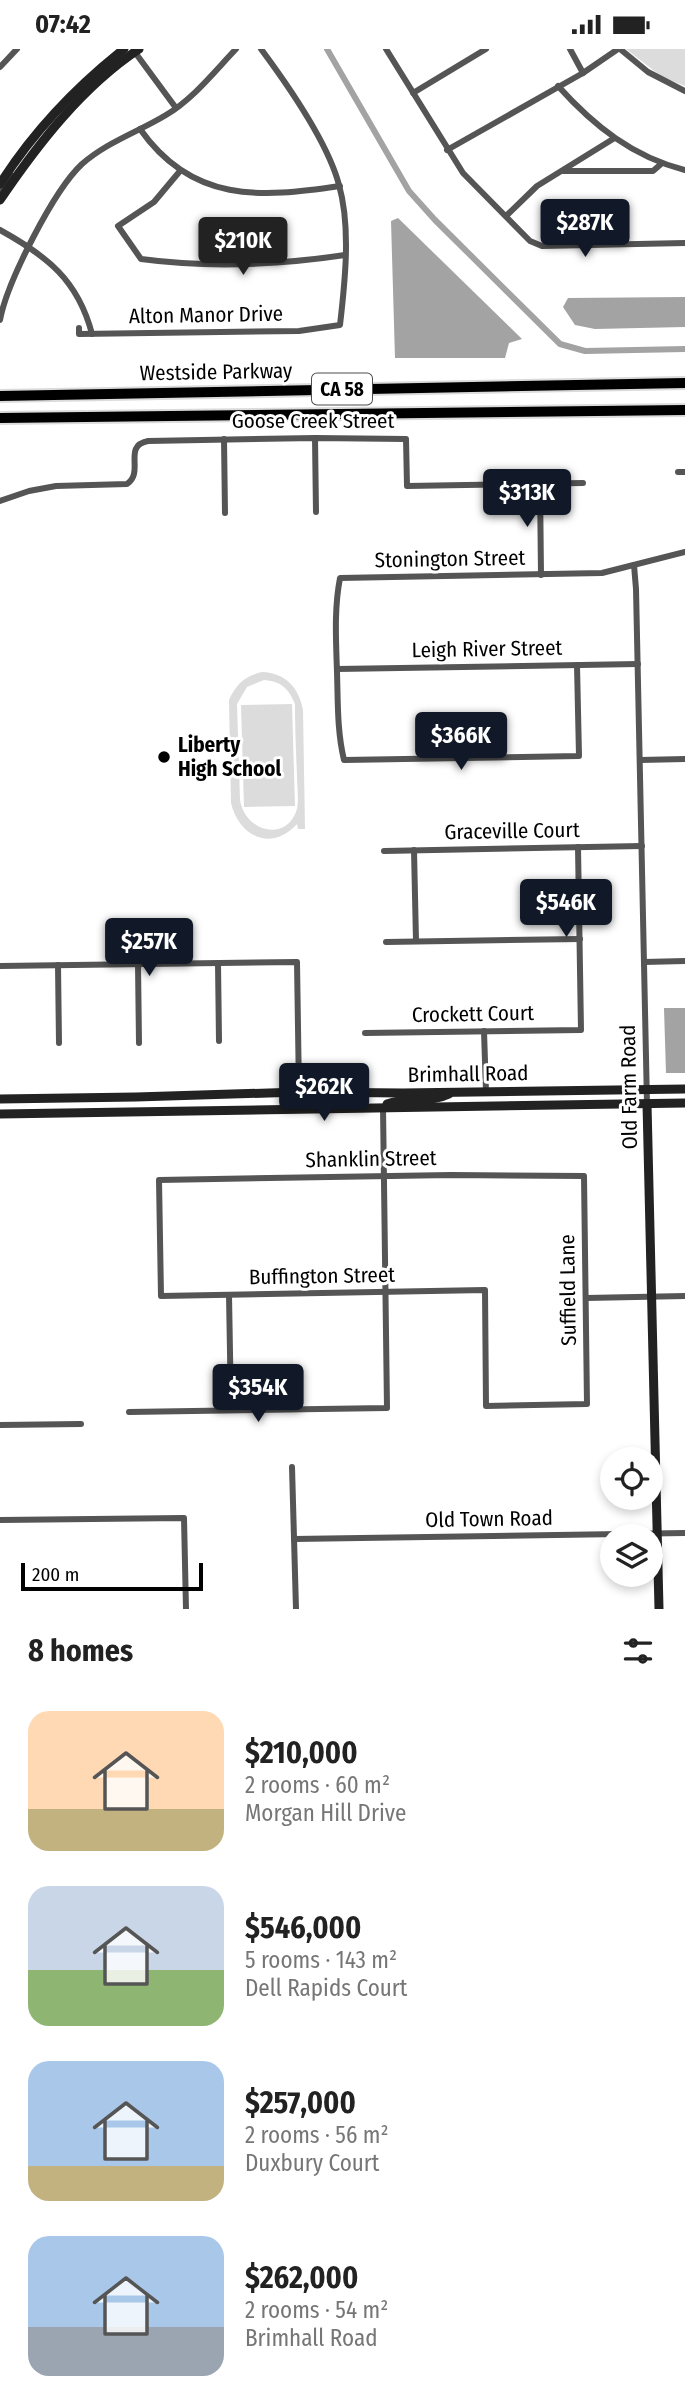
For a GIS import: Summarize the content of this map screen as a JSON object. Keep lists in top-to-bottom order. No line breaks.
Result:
{"streets":{"highway":["Westside Parkway","CA 58"],"street":["Alton Manor Drive","Goose Creek Street","Stonington Street","Leigh River Street","Graceville Court","Crockett Court","Brimhall Road","Old Farm Road","Shanklin Street","Buffington Street","Suffield Lane","Old Town Road"]},"crossings":[["Stonington Street","Leigh River Street"],["Stonington Street","Old Farm Road"],["Leigh River Street","Old Farm Road"],["Graceville Court","Old Farm Road"],["Brimhall Road","Old Farm Road"],["Shanklin Street","Buffington Street"],["Shanklin Street","Suffield Lane"],["Buffington Street","Suffield Lane"]],"places":["Liberty High School"],"scale_bar":"200 m","page":{"status":"07:42","price":["$287K","$210K","$313K","$366K","$546K","$257K","$262K","$354K"],"scale":"200 m","heading":"8 homes","list":[{"name":"$210,000","note":"2 rooms · 60 m² · Morgan Hill Drive"},{"name":"$546,000","note":"5 rooms · 143 m² · Dell Rapids Court"},{"name":"$257,000","note":"2 rooms · 56 m² · Duxbury Court"},{"name":"$262,000","note":"2 rooms · 54 m² · Brimhall Road"}]}}
